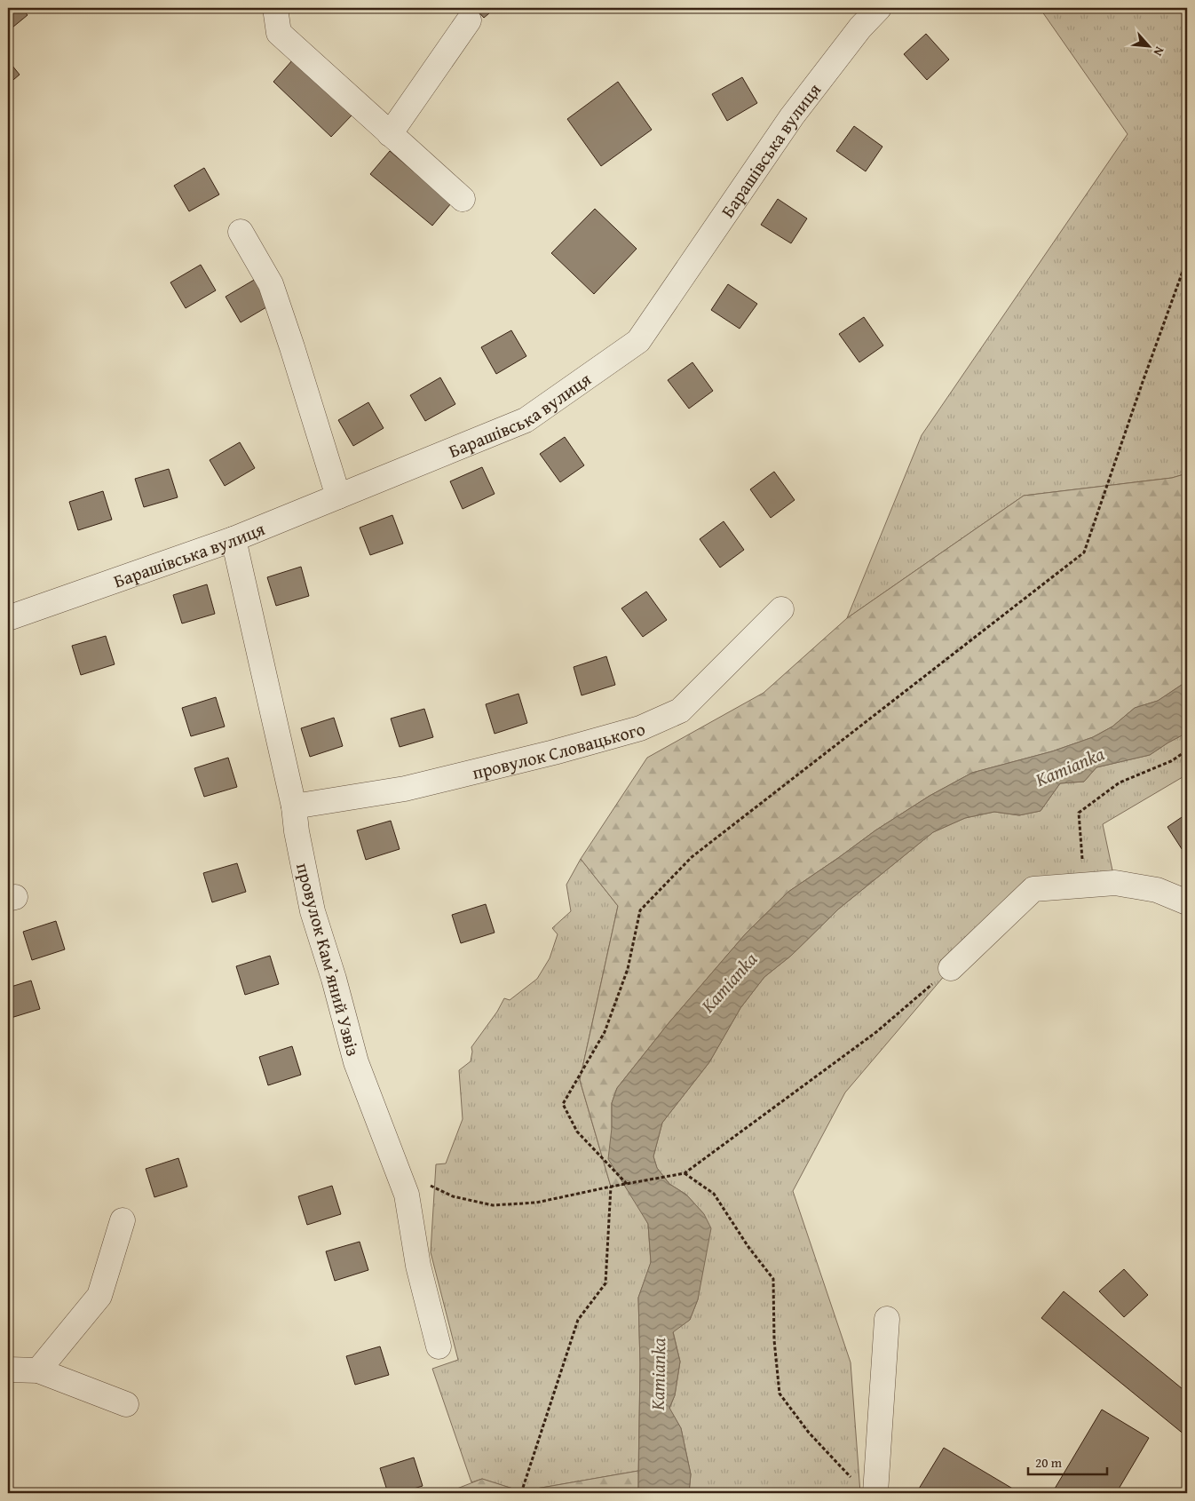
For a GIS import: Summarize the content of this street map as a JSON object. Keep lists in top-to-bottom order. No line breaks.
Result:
{"streets":{"street":["Барашівська вулиця","провулок Словацького","провулок Камʼяний Узвіз"]},"crossings":[["Барашівська вулиця","провулок Камʼяний Узвіз"],["провулок Словацького","провулок Камʼяний Узвіз"]],"water":["Kamianka"],"scale_bar":"20 m","north":"bottom right"}
